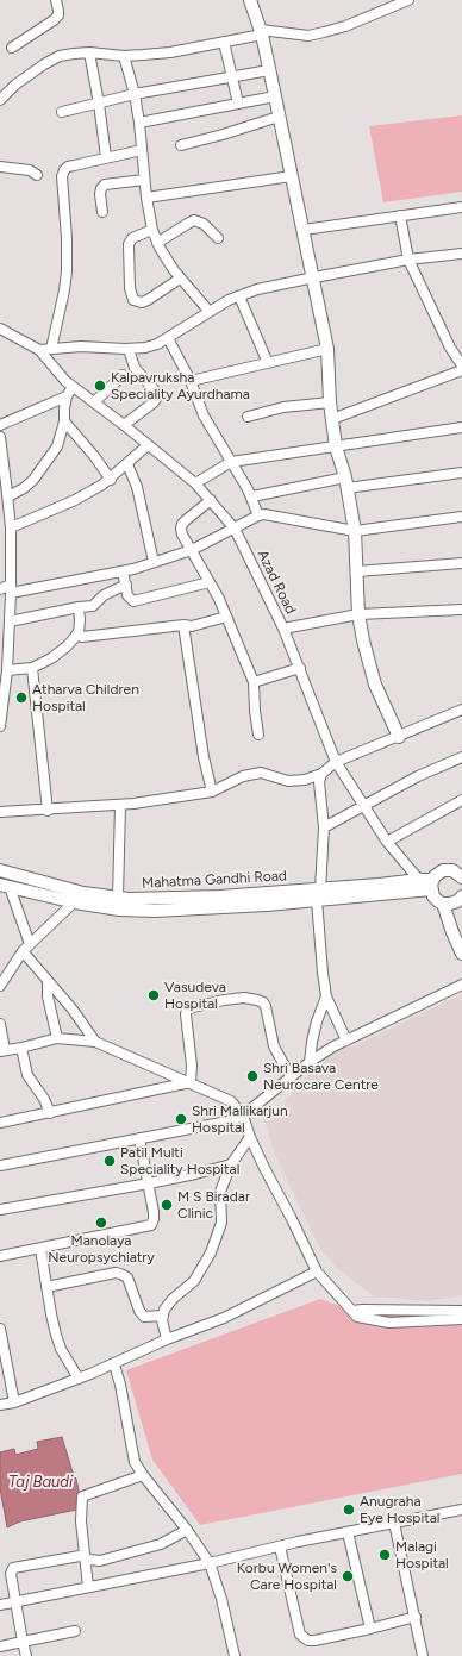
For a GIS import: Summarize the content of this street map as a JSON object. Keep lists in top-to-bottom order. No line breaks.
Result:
{"streets":{"main road":["Mahatma Gandhi Road"],"street":["Azad Road"]},"crossings":[["Azad Road","Mahatma Gandhi Road"]],"water":["Taj Baudi"],"places":["Kalpavruksha Speciality Ayurdhama","Atharva Children Hospital","Vasudeva Hospital","Shri Basava Neurocare Centre","Shri Mallikarjun Hospital","Patil Multi Speciality Hospital","M S Biradar Clinic","Manolaya Neuropsychiatry","Anugraha Eye Hospital","Malagi Hospital","Korbu Women's Care Hospital"]}
